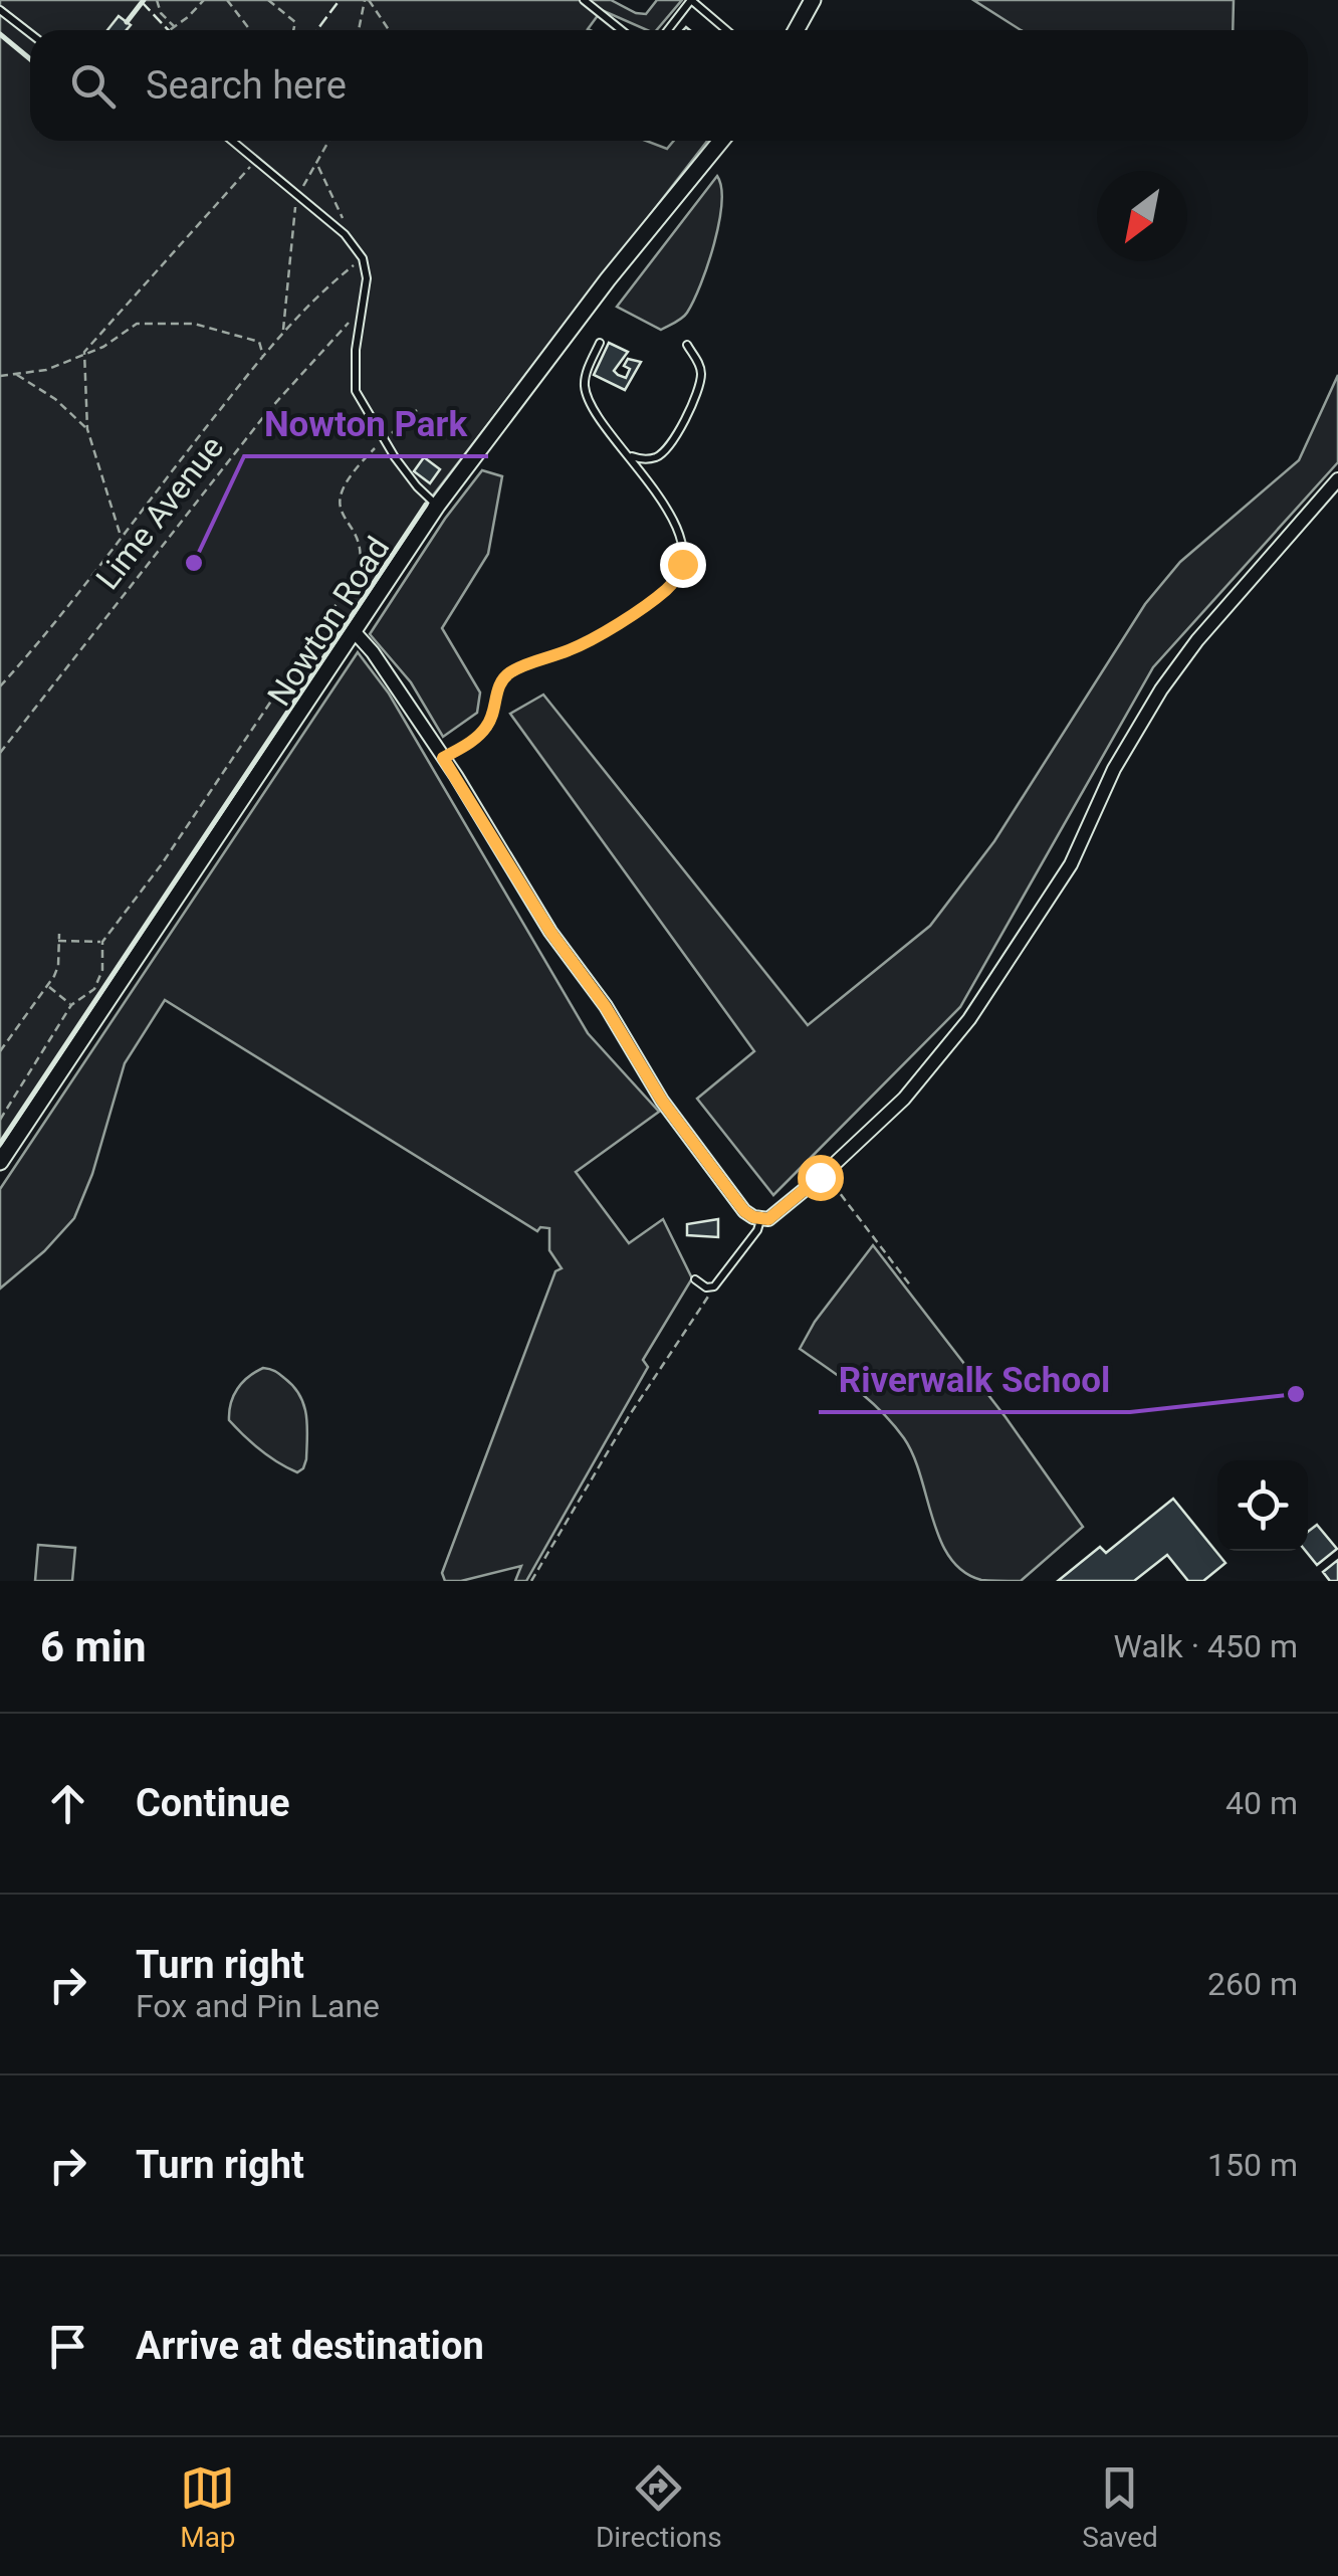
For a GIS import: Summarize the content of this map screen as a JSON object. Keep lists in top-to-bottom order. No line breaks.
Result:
{"streets":{"street":["Nowton Road"],"path":["Lime Avenue"]},"places":["Nowton Park","Riverwalk School"],"north":"bottom left","page":{"search":"Search here","heading":["6 min","Walk · 450 m"],"list":[["Continue","40 m"],["Turn right","Fox and Pin Lane","260 m"],["Turn right","150 m"],"Arrive at destination"],"nav":["Map","Directions","Saved"]}}
